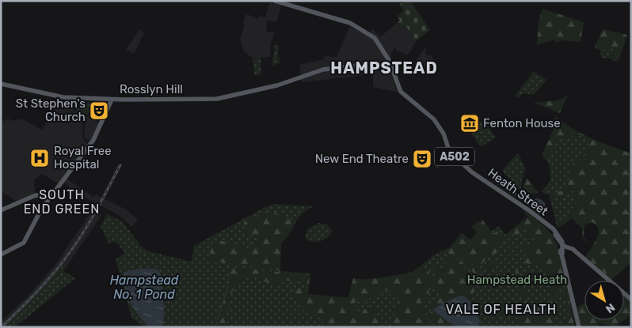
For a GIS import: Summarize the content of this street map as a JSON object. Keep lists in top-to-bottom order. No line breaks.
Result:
{"streets":{"main road":["Rosslyn Hill","A502","Heath Street"]},"crossings":[["Rosslyn Hill","Heath Street"],["A502","Heath Street"]],"districts":["HAMPSTEAD","SOUTH END GREEN","VALE OF HEALTH"],"water":["Hampstead No. 1 Pond"],"parks":["Hampstead Heath"],"places":{"theatre":["St Stephen's Church","New End Theatre"],"museum":["Fenton House"],"hospital":["Royal Free Hospital"]},"north":"bottom right"}
